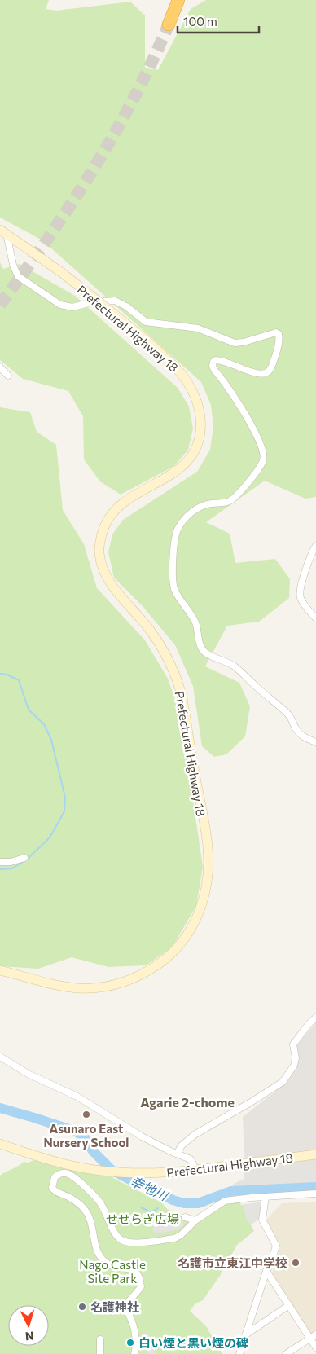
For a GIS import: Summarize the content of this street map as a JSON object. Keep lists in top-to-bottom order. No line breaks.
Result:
{"streets":{"main road":["Prefectural Highway 18"]},"districts":["Agarie 2-chome"],"water":["幸地川"],"parks":["せせらぎ広場","Nago Castle Site Park"],"places":["Asunaro East Nursery School","名護市立東江中学校","名護神社","白い煙と黒い煙の碑"],"scale_bar":"100 m","north":"bottom"}
